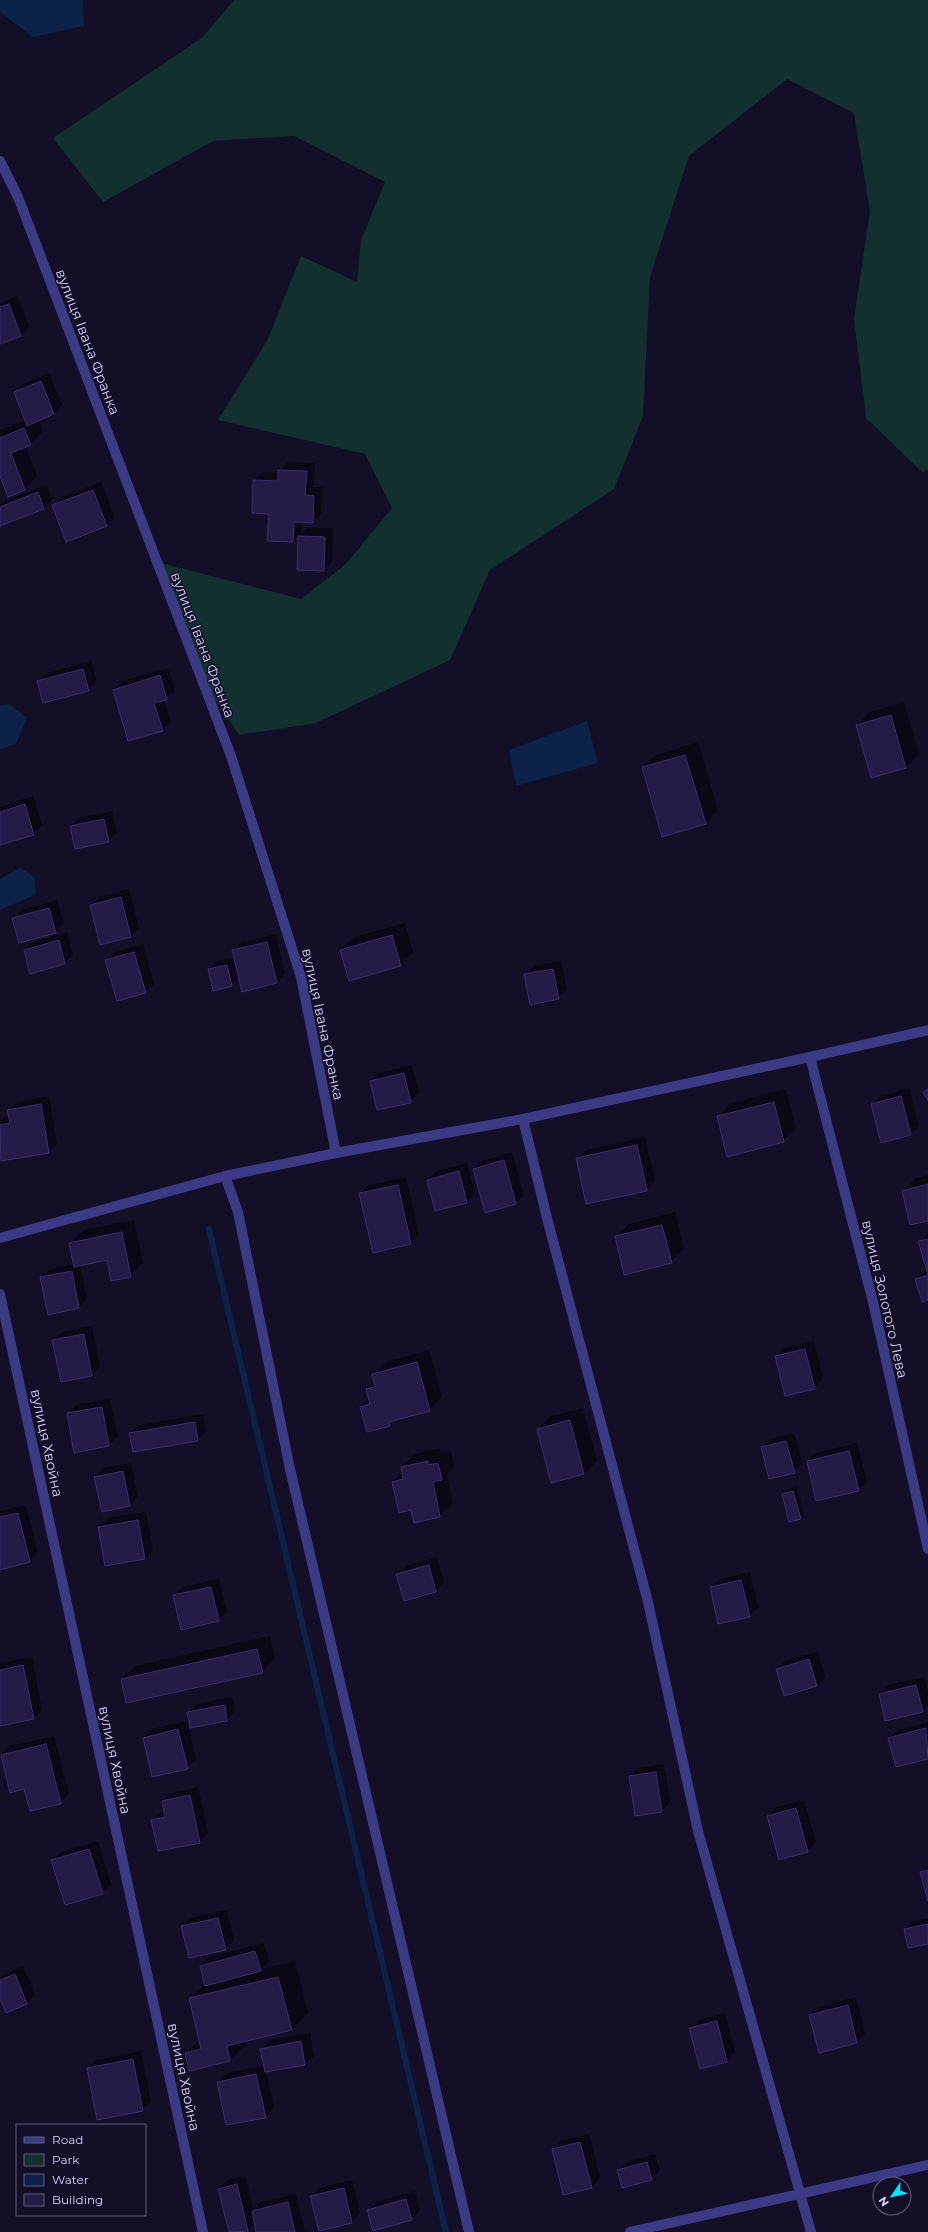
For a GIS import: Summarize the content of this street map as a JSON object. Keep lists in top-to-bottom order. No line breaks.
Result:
{"streets":{"street":["вулиця Івана Франка","вулиця Золотого Лева","вулиця Хвойна"]},"legend":["Road","Park","Water","Building"],"north":"bottom left"}
